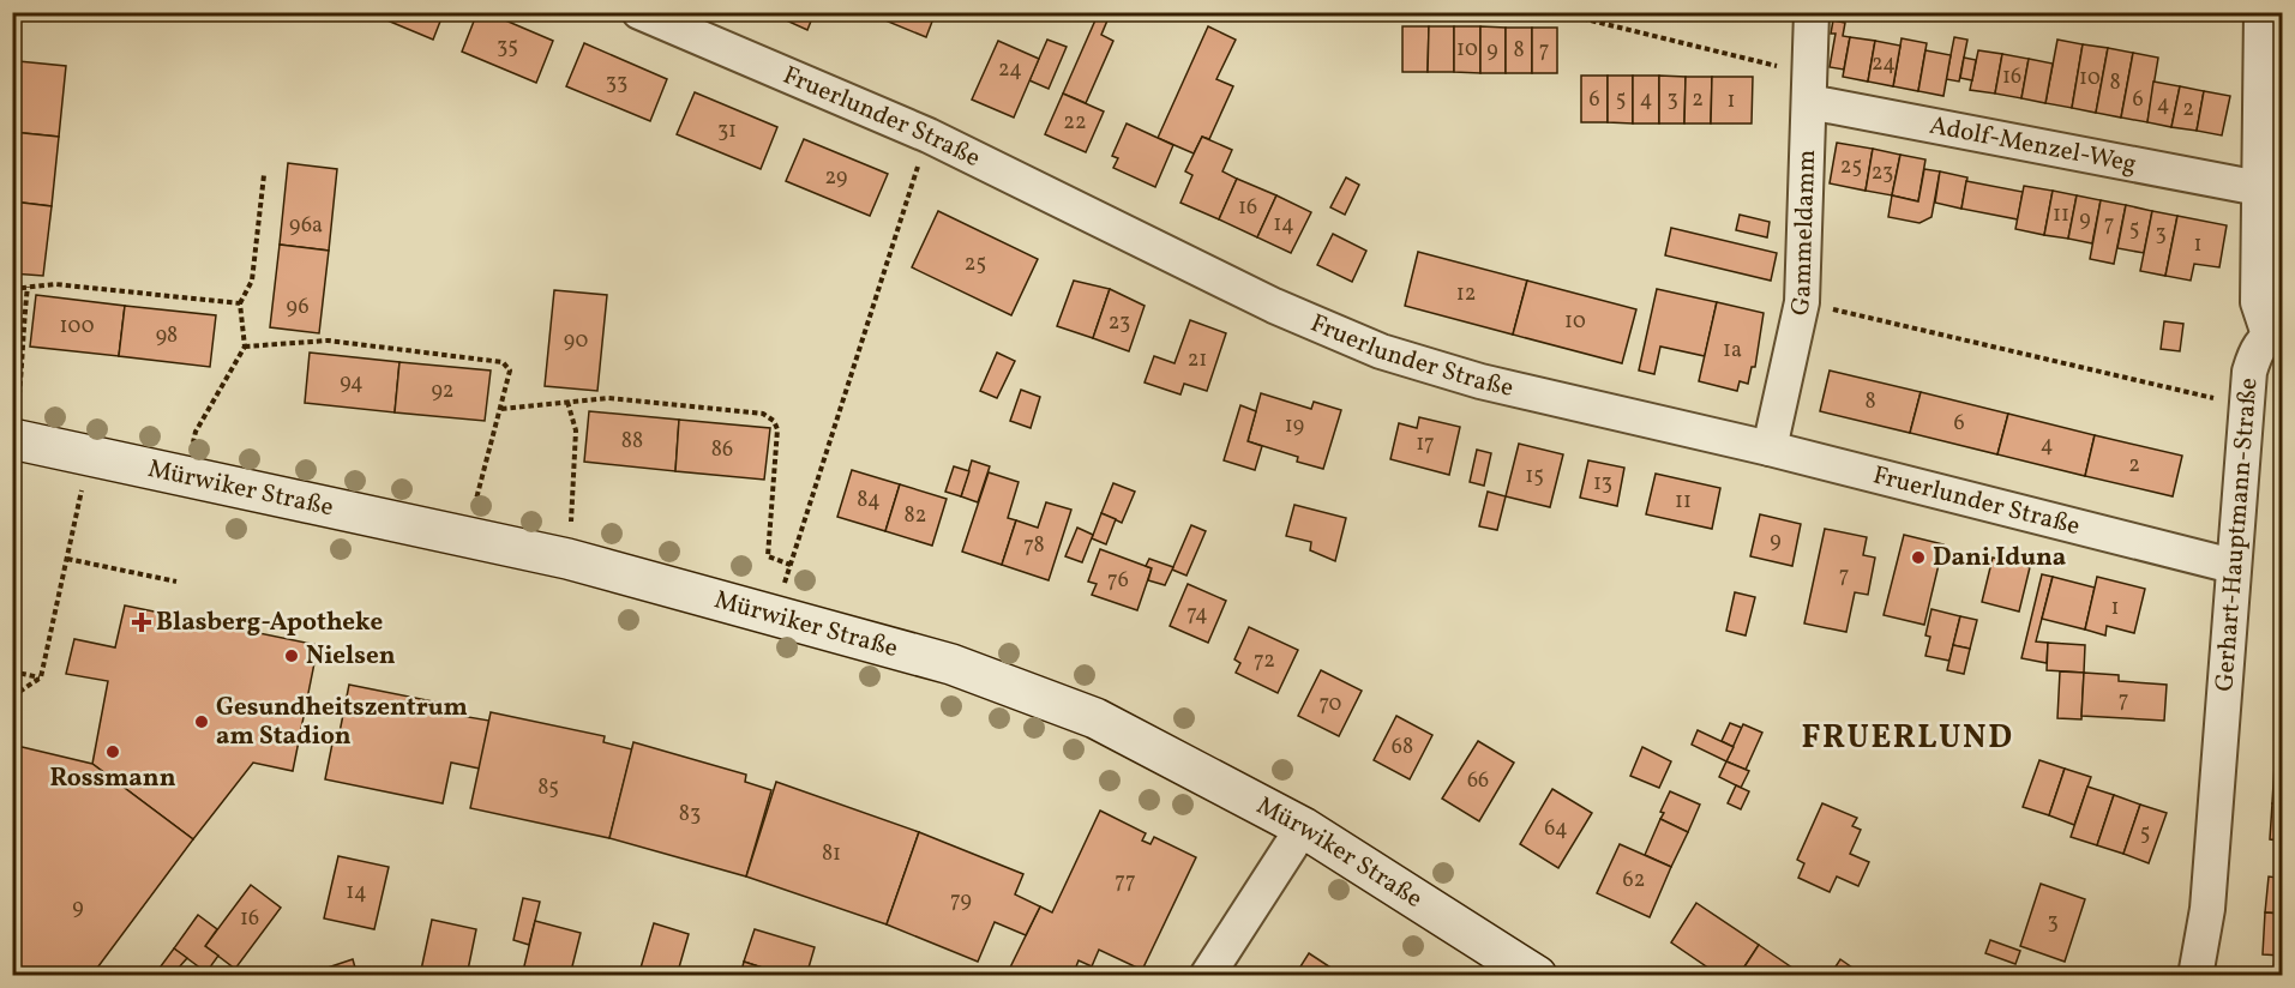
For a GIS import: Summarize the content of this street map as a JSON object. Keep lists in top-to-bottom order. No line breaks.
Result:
{"streets":{"main road":["Mürwiker Straße"],"street":["Fruerlunder Straße","Adolf-Menzel-Weg","Gammeldamm","Gerhart-Hauptmann-Straße"]},"crossings":[["Fruerlunder Straße","Gammeldamm"],["Fruerlunder Straße","Gerhart-Hauptmann-Straße"],["Adolf-Menzel-Weg","Gammeldamm"],["Adolf-Menzel-Weg","Gerhart-Hauptmann-Straße"]],"districts":["FRUERLUND"],"places":{"other":["Dani Iduna","Nielsen","Gesundheitszentrum am Stadion","Rossmann"],"health":["Blasberg-Apotheke"]},"house_numbers":["35","10","9","8","7","24","24","16","10","33","8","6","5","4","3","2","6","1","4","2","22","31","25","23","29","16","11","9","14","7","96a","5","3","1","25","12","96","10","23","100","98","90","1a","21","94","92","8","6","19","88","17","4","86","2","15","13","84","11","82","9","78","7","76","1","74","72","7","70","68","66","85","83","64","5","81","62","77","14","79","9","16","3"]}
